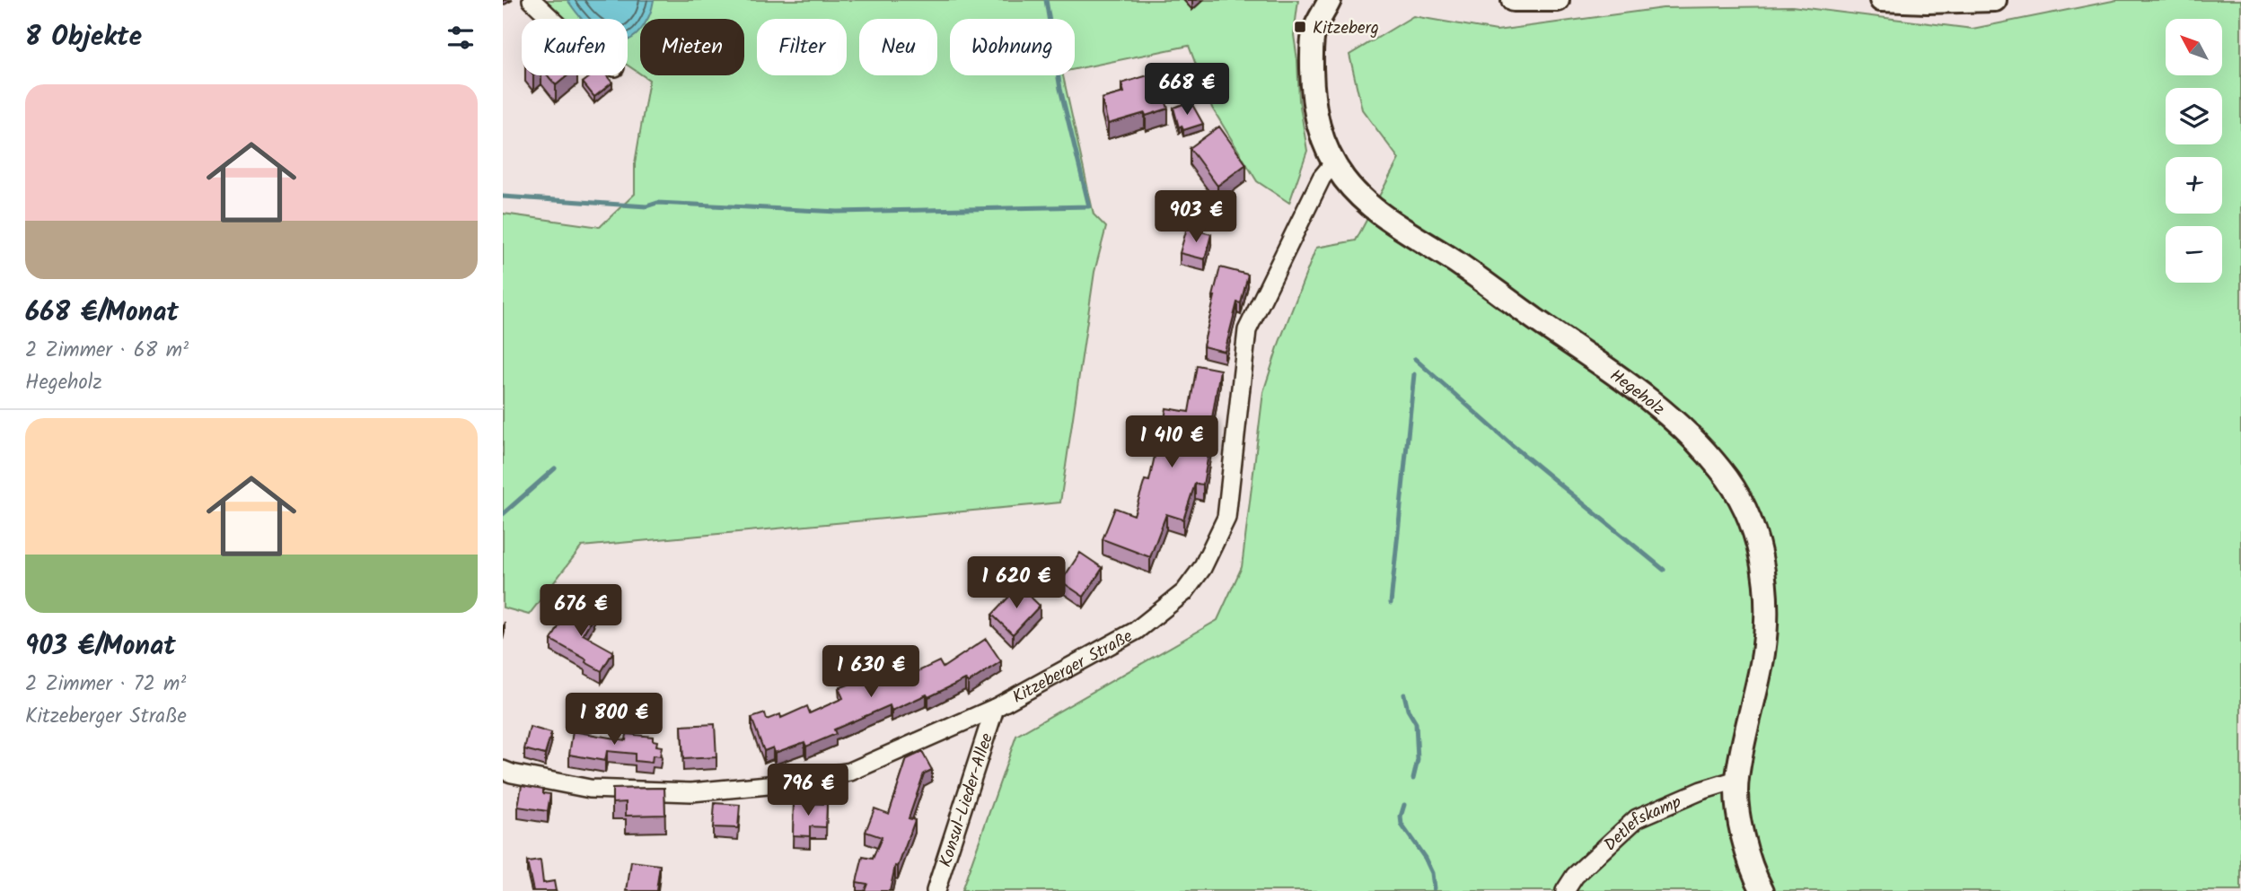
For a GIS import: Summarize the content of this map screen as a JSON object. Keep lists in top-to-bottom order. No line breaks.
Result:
{"streets":{"street":["Hegeholz","Kitzeberger Straße","Konsul-Lieder-Allee","Detlefskamp"]},"crossings":[["Hegeholz","Kitzeberger Straße"],["Hegeholz","Detlefskamp"],["Kitzeberger Straße","Konsul-Lieder-Allee"]],"places":{"transit":["Kitzeberg"]},"north":"top left","page":{"heading":"8 Objekte","map_buttons":["+","−"],"chip":["Kaufen","Mieten","Filter","Neu","Wohnung"],"price":["668 €","903 €","1 410 €","1 620 €","676 €","1 630 €","1 800 €","796 €"],"list":[{"name":"668 €/Monat","note":"2 Zimmer · 68 m² · Hegeholz"},{"name":"903 €/Monat","note":"2 Zimmer · 72 m² · Kitzeberger Straße"}]}}
